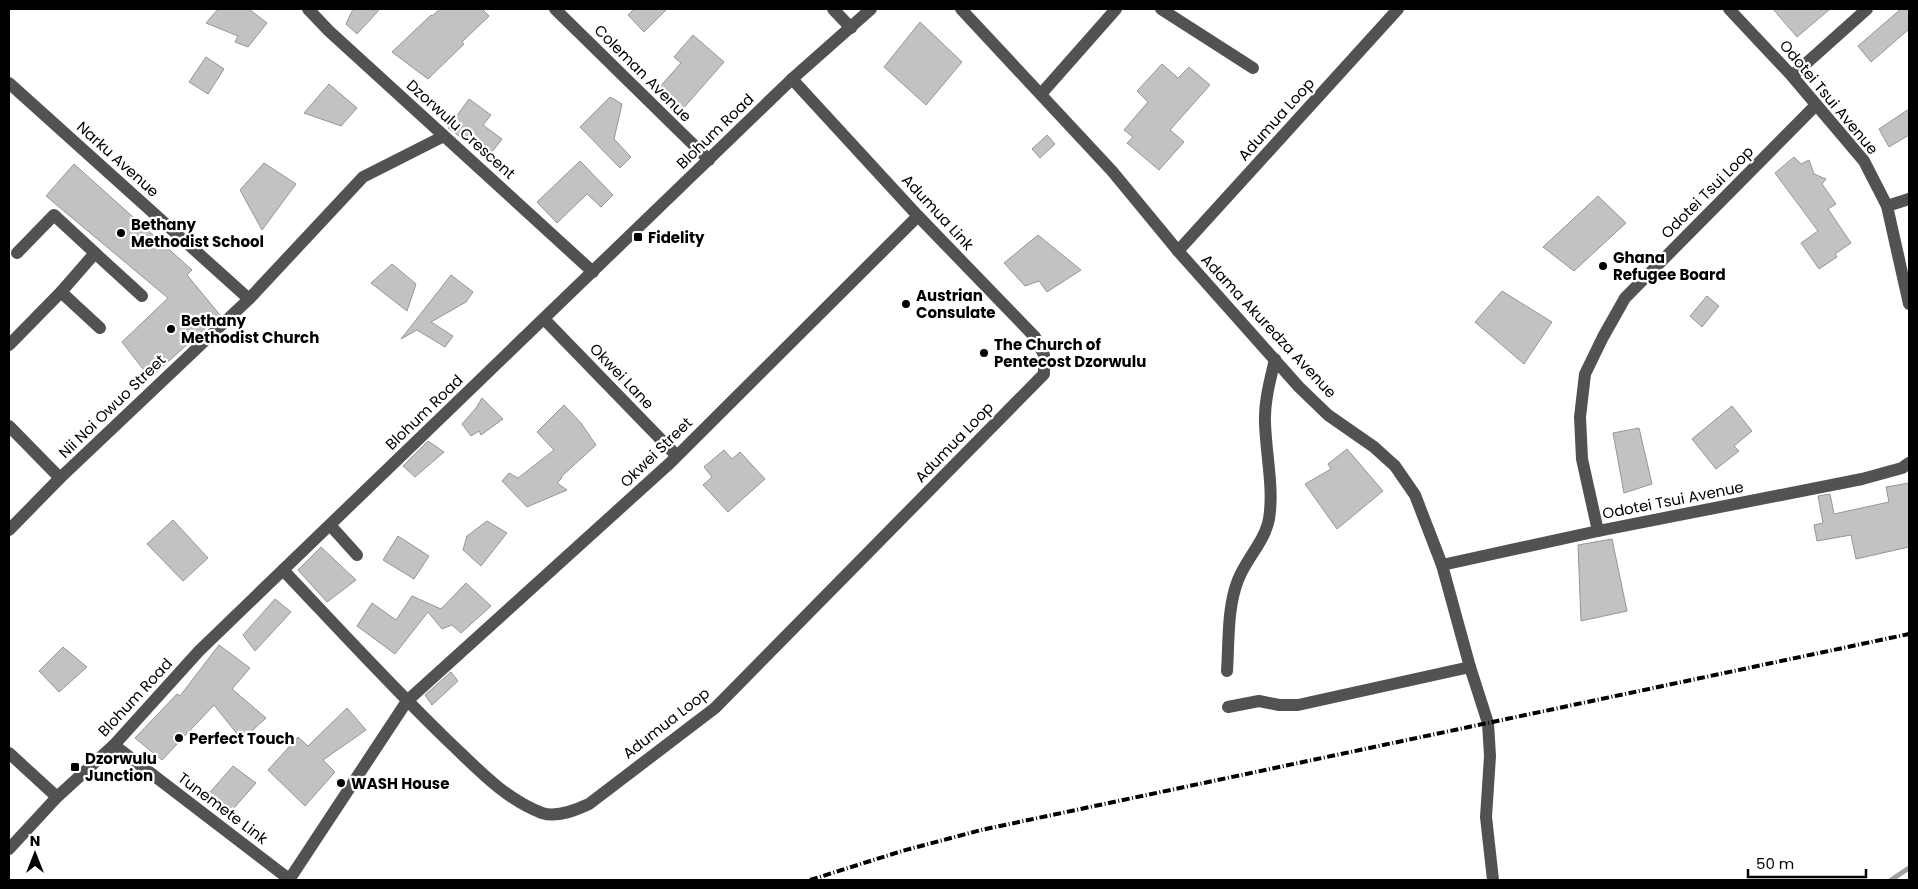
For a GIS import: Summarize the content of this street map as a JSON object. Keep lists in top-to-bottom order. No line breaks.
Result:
{"streets":{"street":["Coleman Avenue","Odotei Tsui Avenue","Adumua Loop","Dzorwulu Crescent","Blohum Road","Narku Avenue","Odotei Tsui Loop","Adumua Link","Adama Akuredza Avenue","Okwei Lane","Nii Noi Owuo Street","Okwei Street","Tunemete Link"]},"crossings":[["Coleman Avenue","Blohum Road"],["Odotei Tsui Avenue","Odotei Tsui Loop"],["Odotei Tsui Avenue","Adama Akuredza Avenue"],["Adumua Loop","Blohum Road"],["Adumua Loop","Adumua Link"],["Adumua Loop","Adama Akuredza Avenue"],["Adumua Loop","Okwei Street"],["Dzorwulu Crescent","Blohum Road"],["Dzorwulu Crescent","Nii Noi Owuo Street"],["Blohum Road","Adumua Link"],["Blohum Road","Okwei Lane"],["Blohum Road","Tunemete Link"],["Narku Avenue","Nii Noi Owuo Street"],["Adumua Link","Okwei Street"],["Okwei Lane","Okwei Street"],["Okwei Street","Tunemete Link"]],"places":{"other":["Bethany Methodist School","Ghana Refugee Board","Austrian Consulate","Bethany Methodist Church","The Church of Pentecost Dzorwulu","Perfect Touch","WASH House"],"transit":["Fidelity","Dzorwulu Junction"]},"scale_bar":"50 m","north":"top"}
